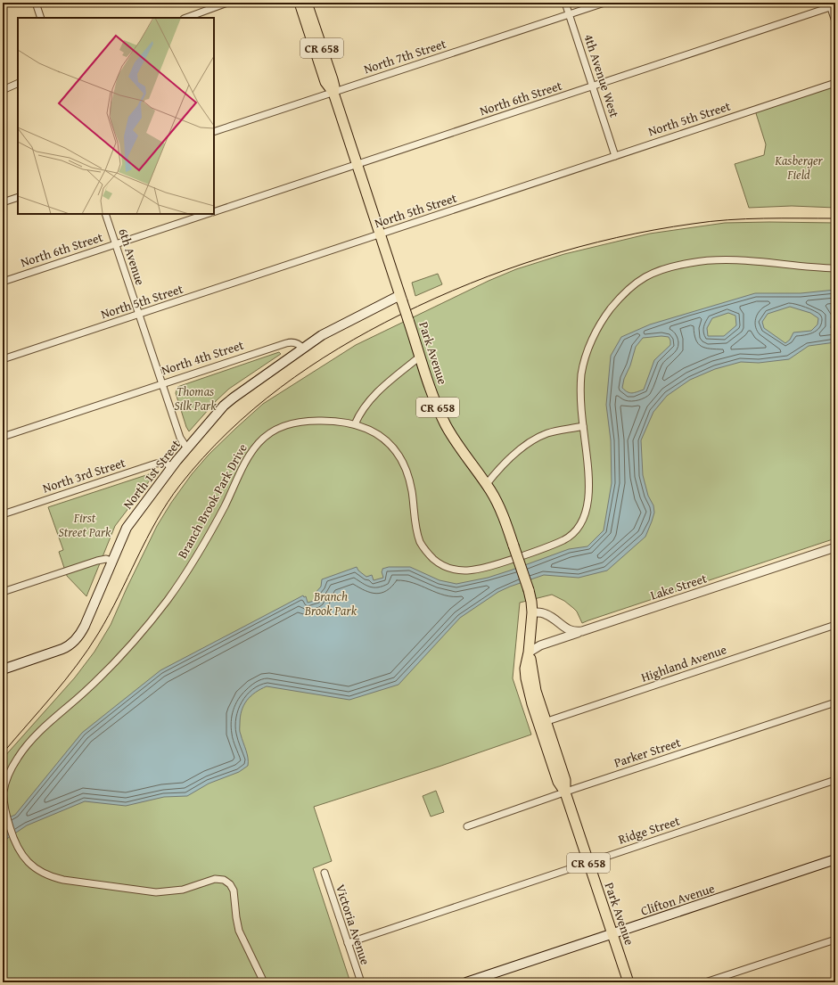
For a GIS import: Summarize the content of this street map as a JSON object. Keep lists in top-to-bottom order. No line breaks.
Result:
{"streets":{"main road":["CR 658","Park Avenue","North 1st Street","Clifton Avenue"],"street":["North 7th Street","4th Avenue West","North 6th Street","North 5th Street","6th Avenue","North 4th Street","North 3rd Street","Branch Brook Park Drive","Lake Street","Highland Avenue","Parker Street","Ridge Street","Victoria Avenue"]},"crossings":[["North 7th Street","4th Avenue West"],["North 7th Street","Park Avenue"],["4th Avenue West","North 6th Street"],["4th Avenue West","North 5th Street"],["North 6th Street","6th Avenue"],["North 6th Street","Park Avenue"],["North 5th Street","6th Avenue"],["North 5th Street","Park Avenue"],["6th Avenue","North 4th Street"],["6th Avenue","North 1st Street"],["Park Avenue","Lake Street"],["Park Avenue","Highland Avenue"],["Park Avenue","Parker Street"],["Park Avenue","Ridge Street"],["Park Avenue","Clifton Avenue"],["North 4th Street","North 1st Street"],["North 1st Street","North 3rd Street"],["Ridge Street","Victoria Avenue"]],"parks":["Kasberger Field","Thomas Silk Park","First Street Park","Branch Brook Park"]}
